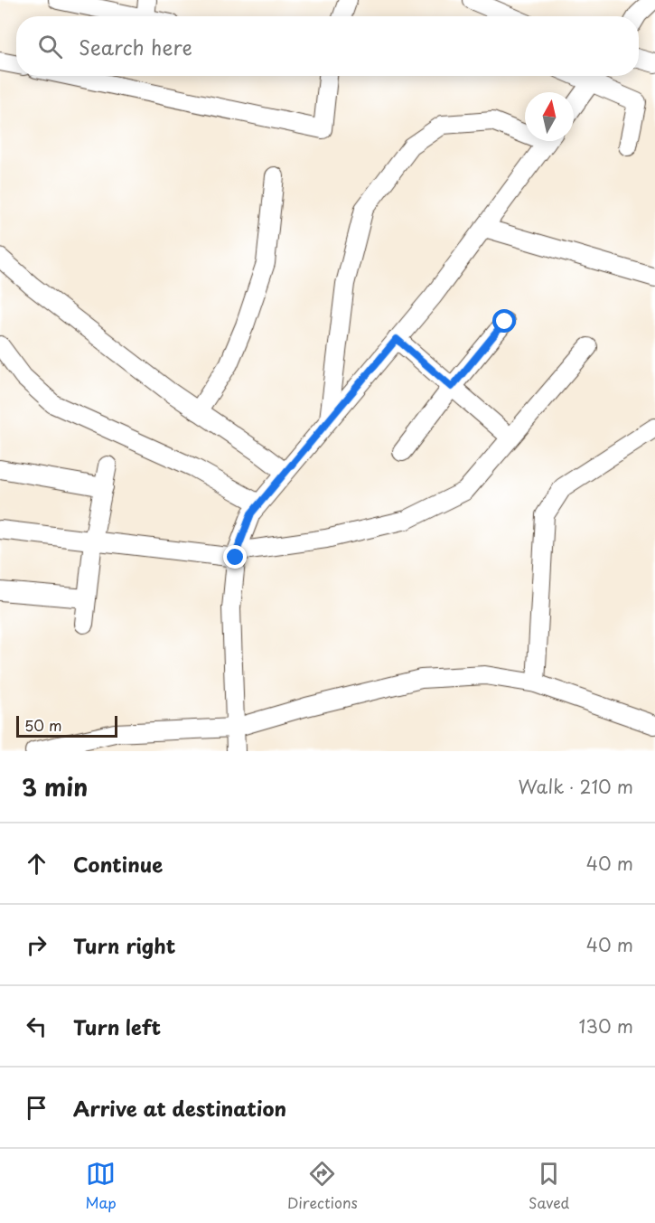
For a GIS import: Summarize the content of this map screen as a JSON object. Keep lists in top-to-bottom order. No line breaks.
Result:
{"scale_bar":"50 m","north":"top","page":{"search":"Search here","scale":"50 m","heading":["3 min","Walk · 210 m"],"list":[["Continue","40 m"],["Turn right","40 m"],["Turn left","130 m"],"Arrive at destination"],"nav":["Map","Directions","Saved"]}}
